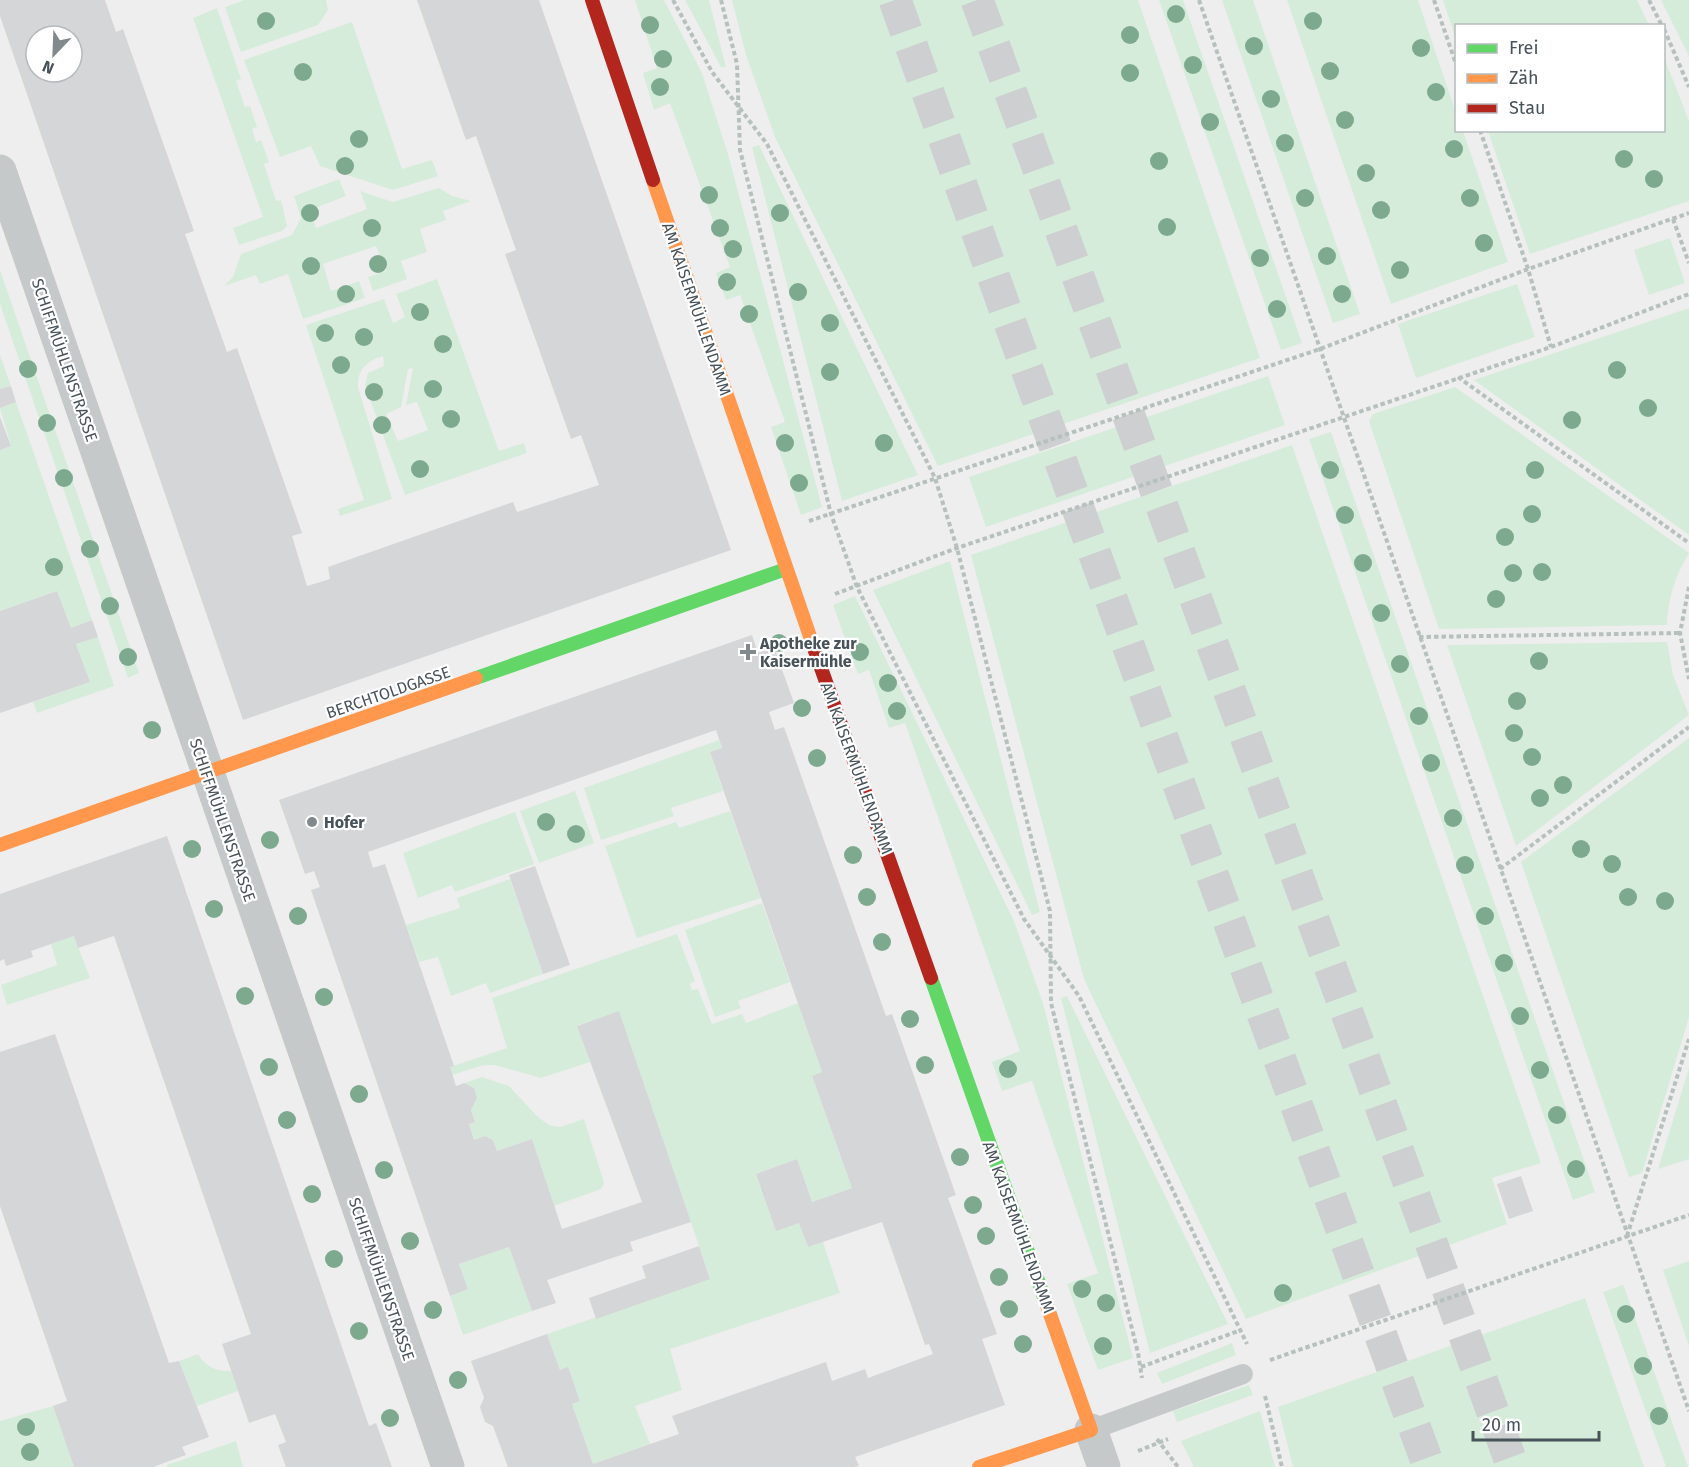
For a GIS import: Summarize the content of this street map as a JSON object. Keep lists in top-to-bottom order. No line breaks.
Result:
{"streets":{"street":["AM KAISERMÜHLENDAMM","SCHIFFMÜHLENSTRASSE","BERCHTOLDGASSE"]},"crossings":[["AM KAISERMÜHLENDAMM","BERCHTOLDGASSE"],["SCHIFFMÜHLENSTRASSE","BERCHTOLDGASSE"]],"places":{"health":["Apotheke zur Kaisermühle"],"other":["Hofer"]},"legend":["Frei","Zäh","Stau"],"scale_bar":"20 m","north":"bottom left"}
